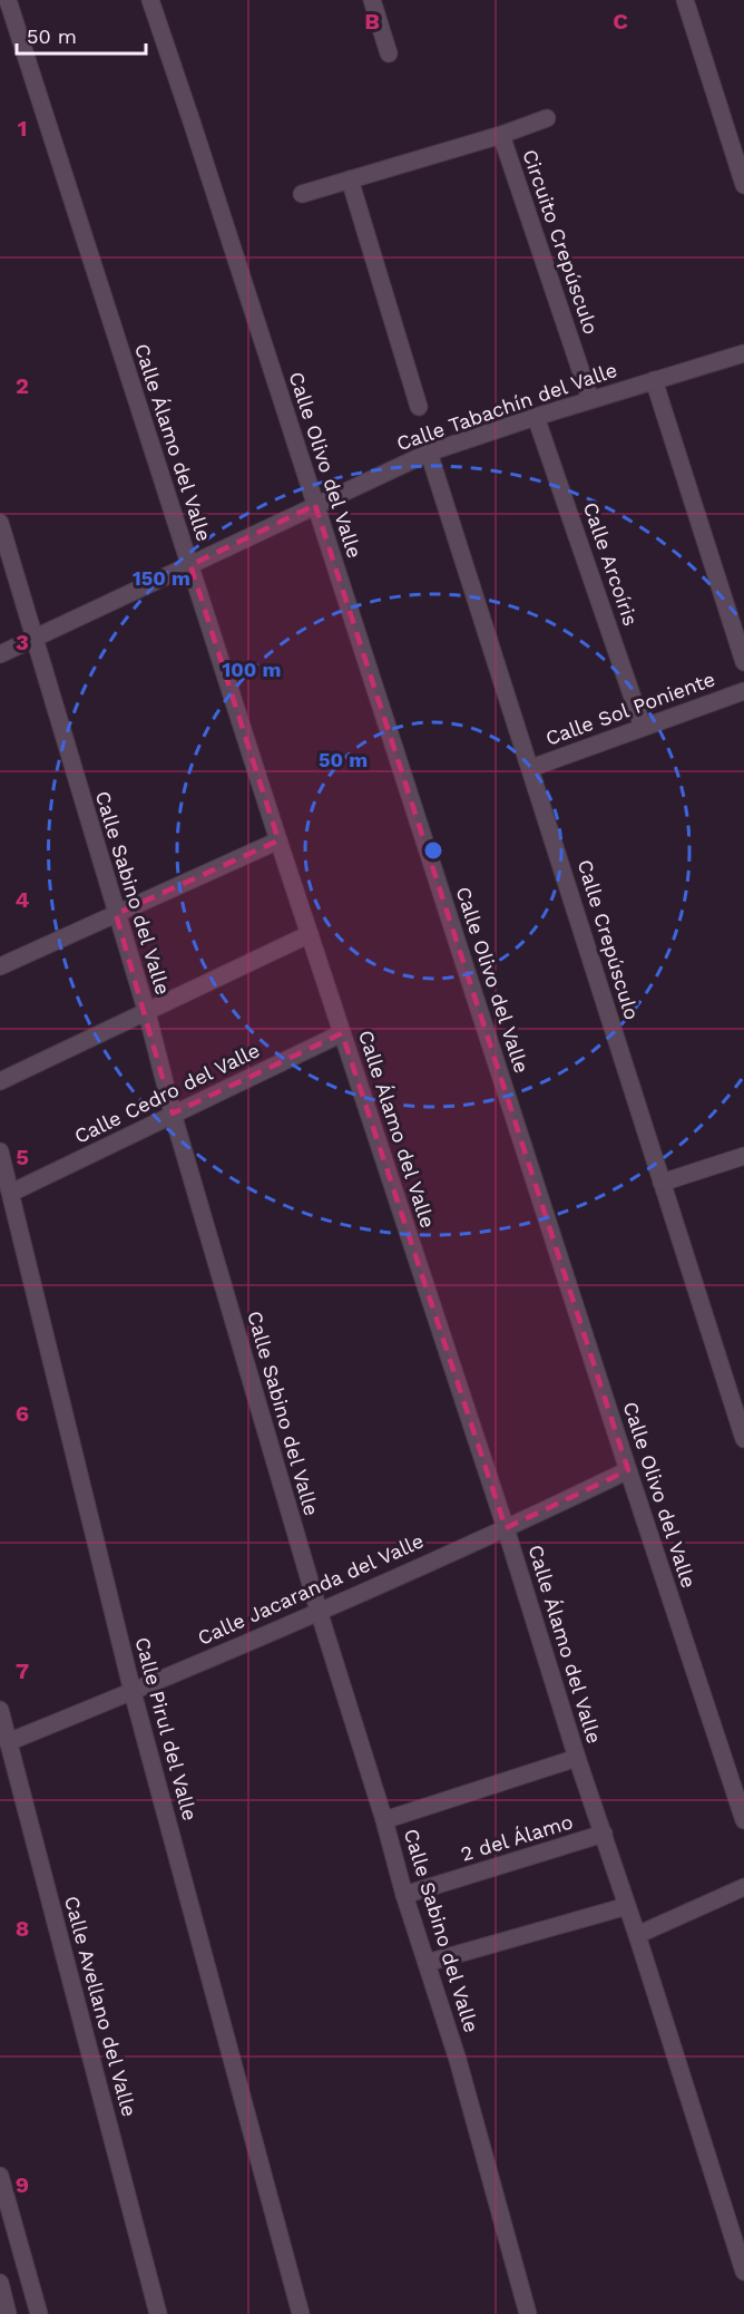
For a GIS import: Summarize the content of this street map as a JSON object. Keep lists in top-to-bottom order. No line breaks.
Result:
{"streets":{"street":["Circuito Crepúsculo","Calle Tabachín del Valle","Calle Álamo del Valle","Calle Olivo del Valle","Calle Arcoíris","Calle Sol Poniente","Calle Sabino del Valle","Calle Crepúsculo","Calle Cedro del Valle","Calle Jacaranda del Valle","Calle Pirul del Valle","2 del Álamo","Calle Avellano del Valle"]},"crossings":[["Circuito Crepúsculo","Calle Tabachín del Valle"],["Calle Tabachín del Valle","Calle Álamo del Valle"],["Calle Tabachín del Valle","Calle Olivo del Valle"],["Calle Tabachín del Valle","Calle Arcoíris"],["Calle Tabachín del Valle","Calle Sabino del Valle"],["Calle Tabachín del Valle","Calle Crepúsculo"],["Calle Álamo del Valle","Calle Cedro del Valle"],["Calle Álamo del Valle","Calle Jacaranda del Valle"],["Calle Álamo del Valle","2 del Álamo"],["Calle Olivo del Valle","Calle Jacaranda del Valle"],["Calle Arcoíris","Calle Sol Poniente"],["Calle Sol Poniente","Calle Crepúsculo"],["Calle Sabino del Valle","Calle Cedro del Valle"],["Calle Sabino del Valle","Calle Jacaranda del Valle"],["Calle Sabino del Valle","2 del Álamo"],["Calle Cedro del Valle","Calle Pirul del Valle"],["Calle Jacaranda del Valle","Calle Pirul del Valle"],["Calle Jacaranda del Valle","Calle Avellano del Valle"]],"scale_bar":"50 m","grid":{"columns":["B","C"],"rows":["1","2","3","4","5","6","7","8","9"]},"rings":["150 m","100 m","50 m"]}
